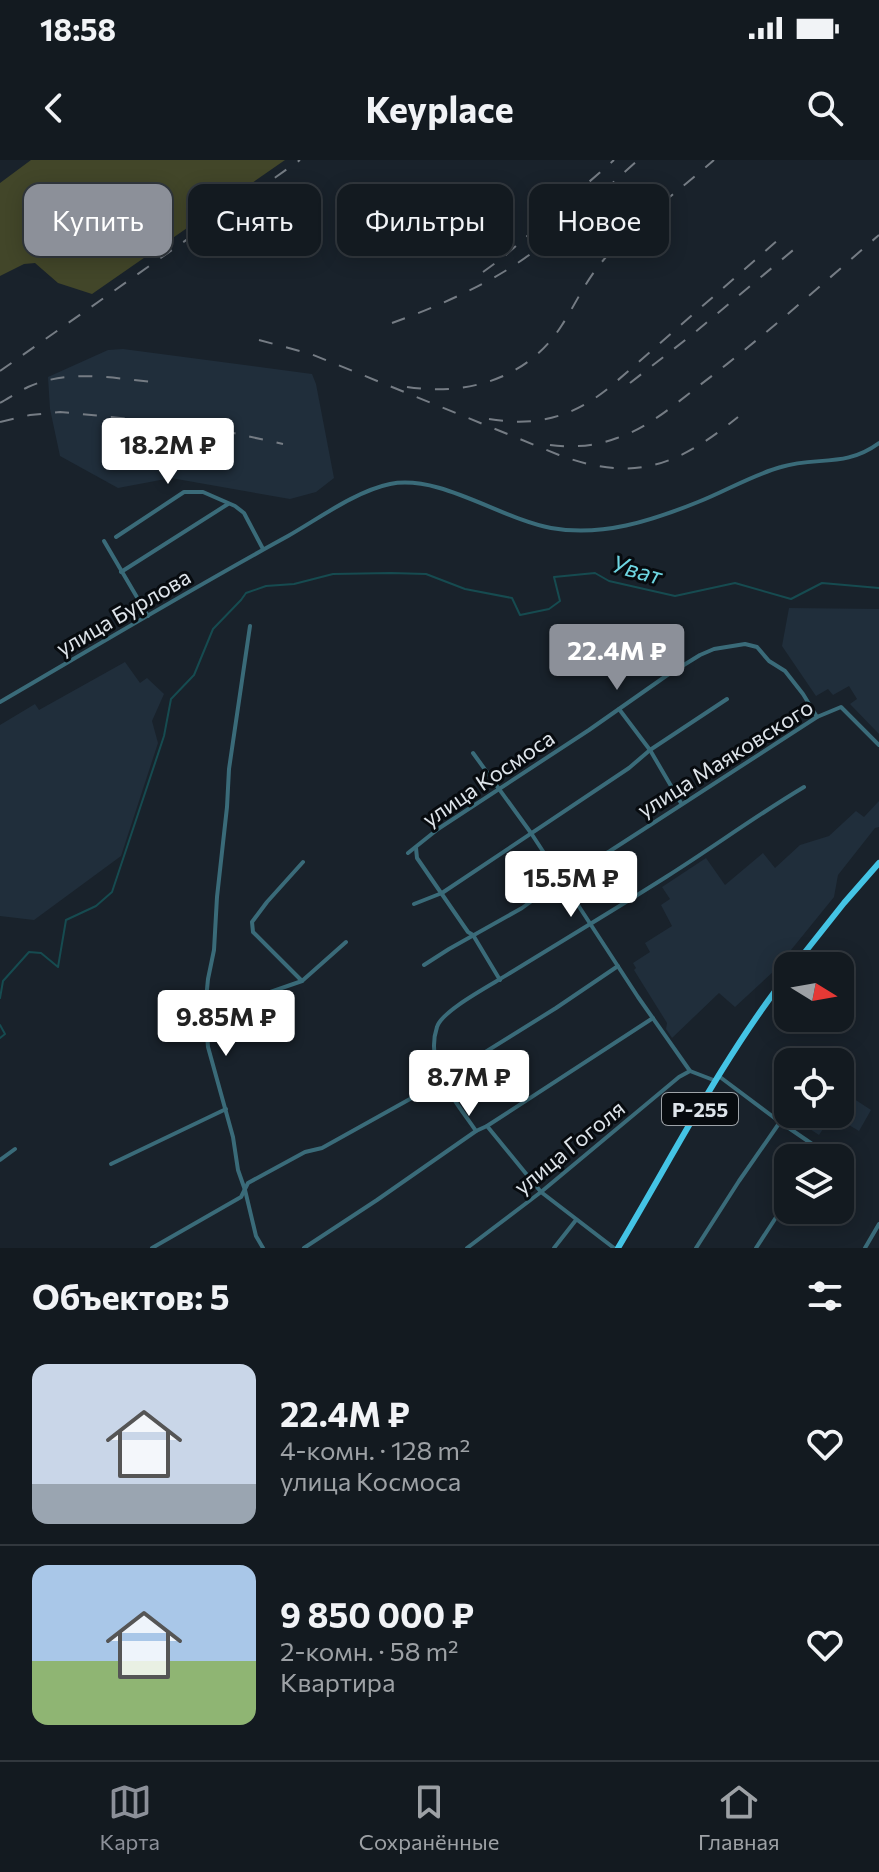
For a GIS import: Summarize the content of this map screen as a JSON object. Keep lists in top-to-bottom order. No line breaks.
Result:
{"streets":{"highway":["Р-255"],"street":["улица Бурлова","улица Маяковского","улица Космоса","улица Гоголя"]},"crossings":[["улица Маяковского","улица Космоса"]],"water":["Уват"],"north":"right","page":{"status":"18:58","header":"Keyplace","chip":["Купить","Снять","Фильтры","Новое"],"price":["18.2M ₽","22.4M ₽","15.5M ₽","9.85M ₽","8.7M ₽"],"heading":"Объектов: 5","list":[{"name":"22.4M ₽","note":"4-комн. · 128 m² · улица Космоса"},{"name":"9 850 000 ₽","note":"2-комн. · 58 m² · Квартира"}],"tabs":["Карта","Сохранённые","Главная"]}}
